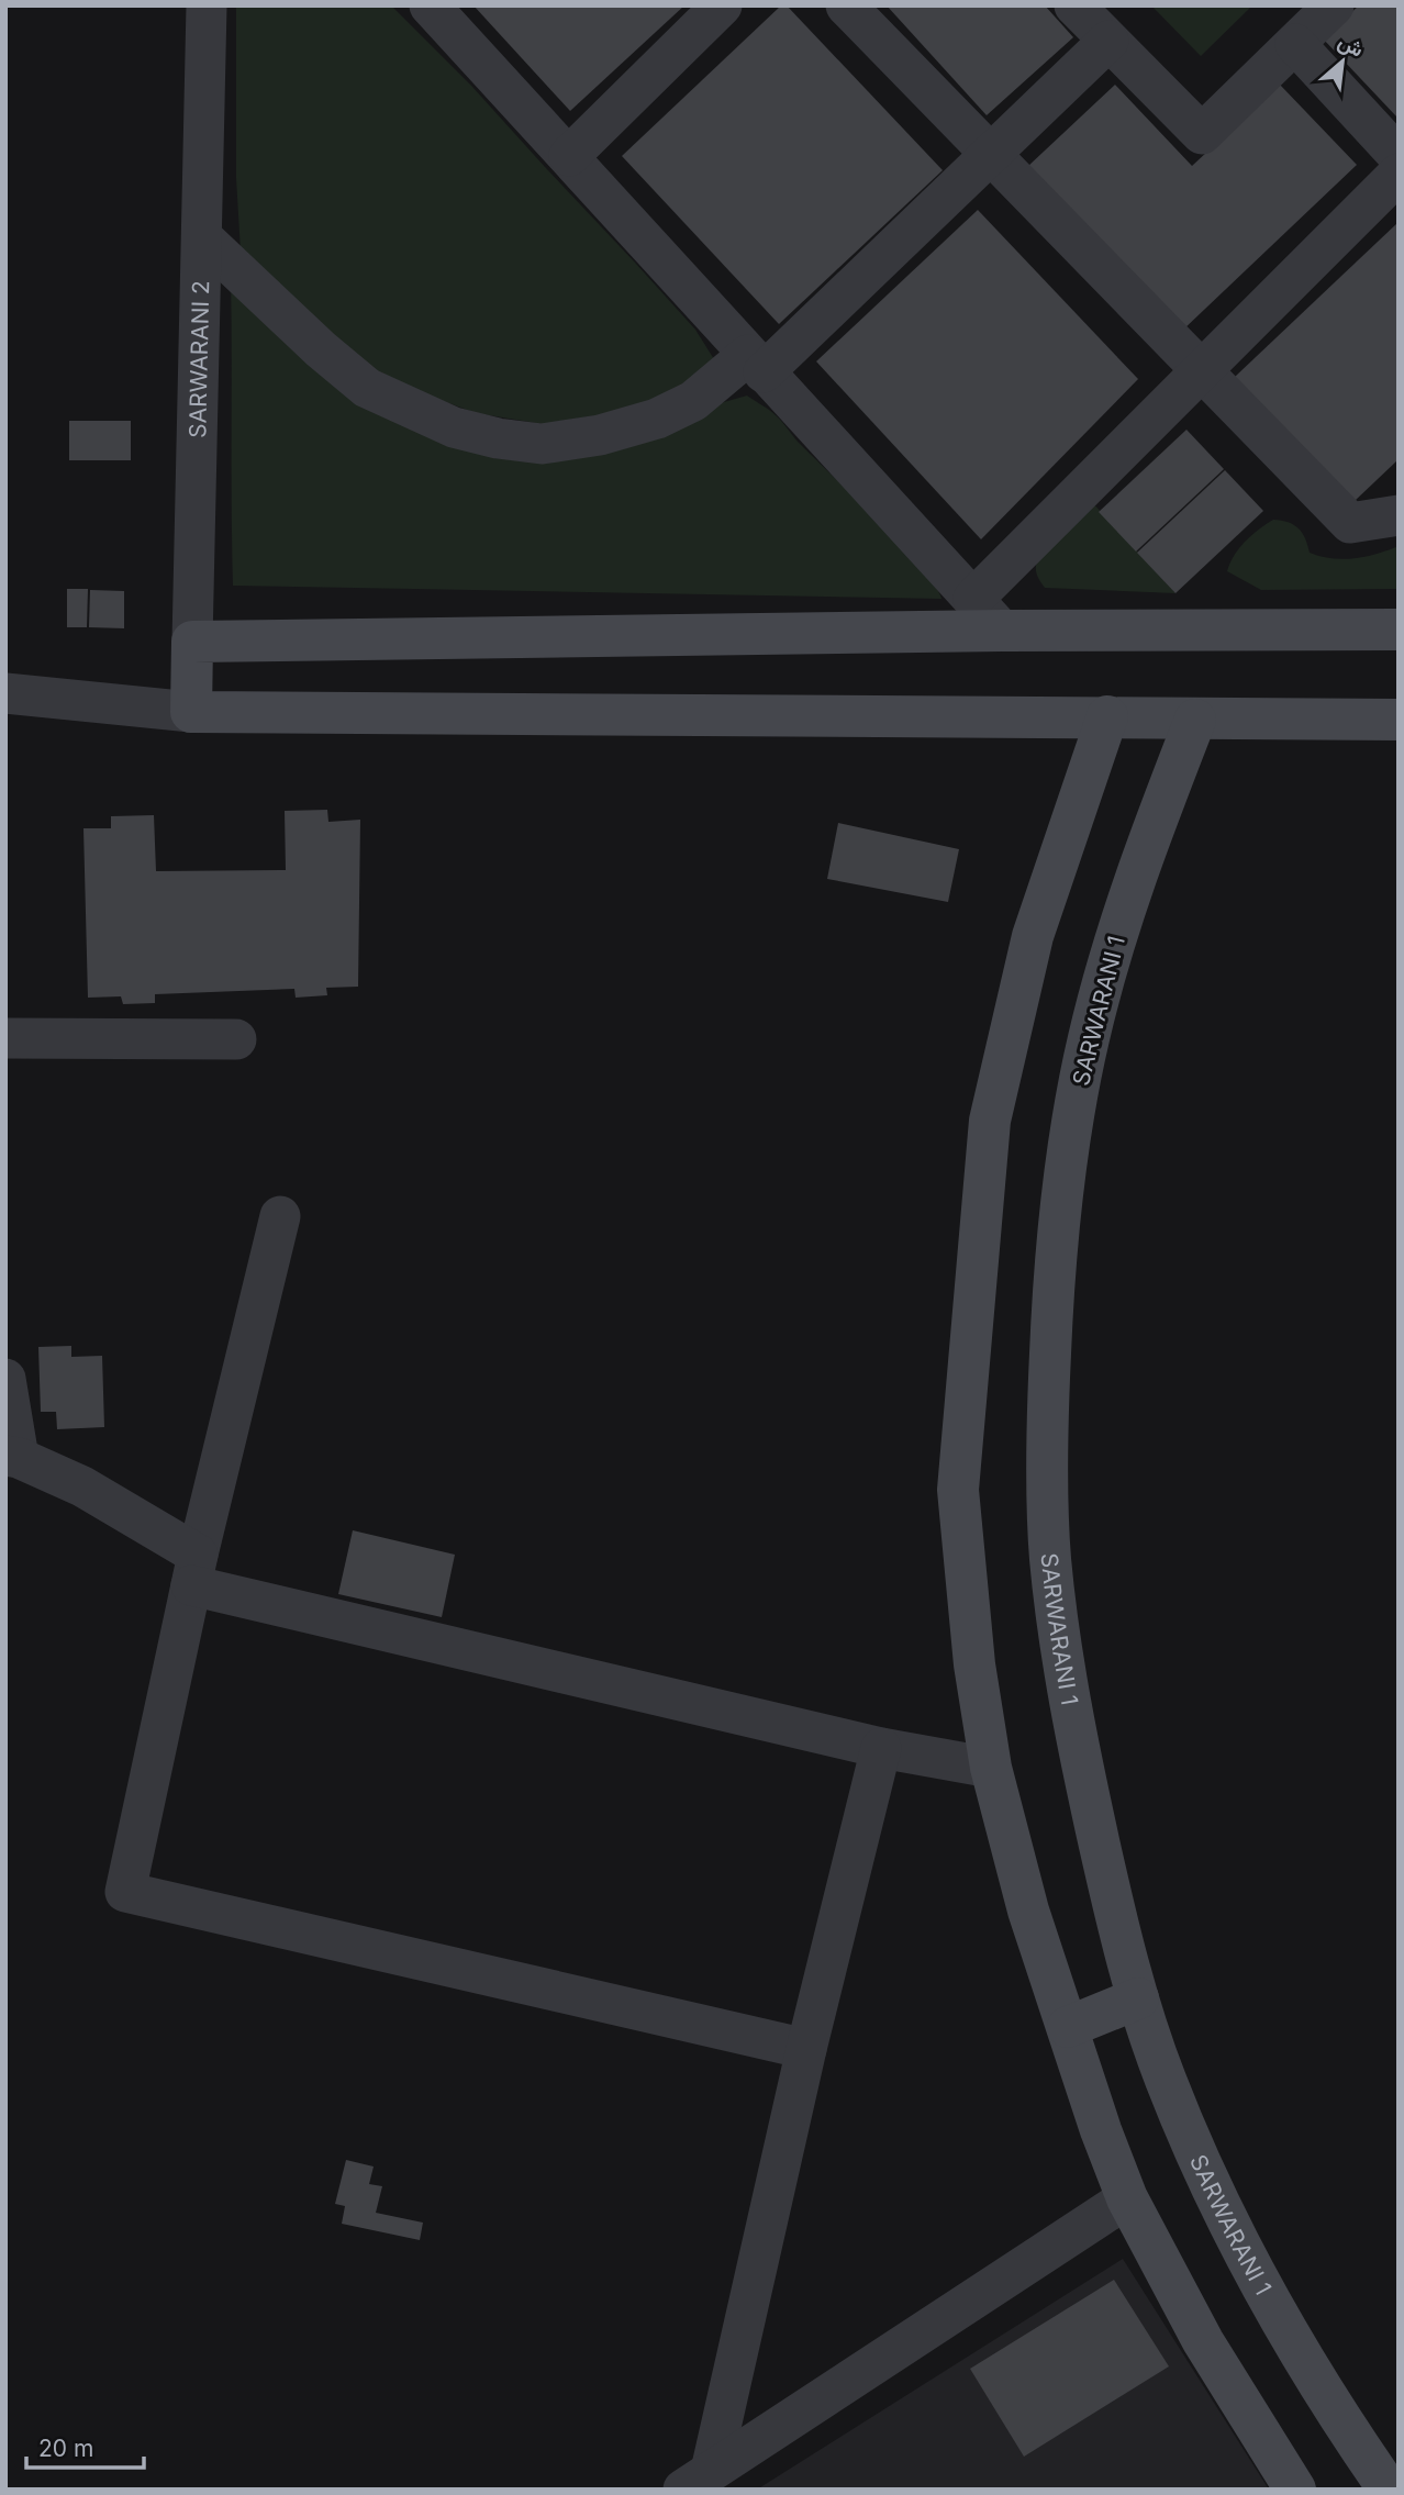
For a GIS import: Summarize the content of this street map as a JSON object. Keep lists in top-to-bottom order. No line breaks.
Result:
{"streets":{"main road":["SARWARANI 2","SARWARANI 1"]},"scale_bar":"20 m","north":"top right"}
